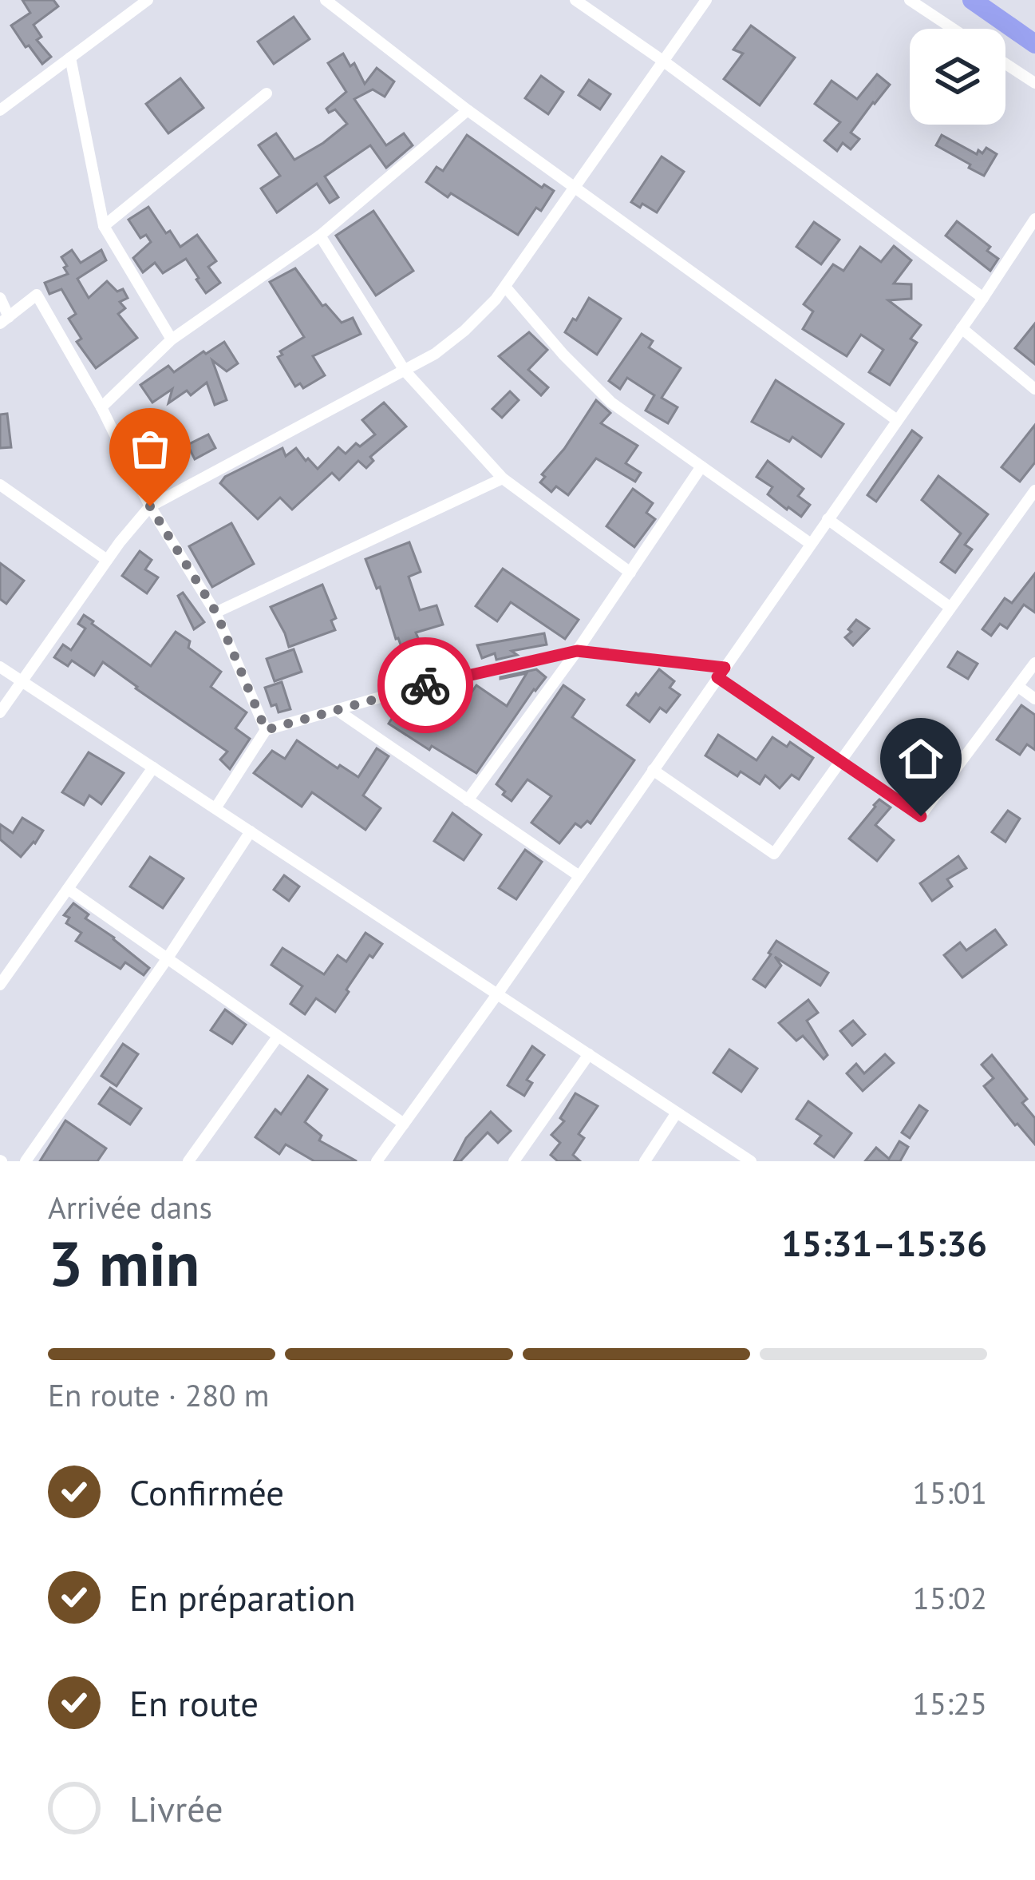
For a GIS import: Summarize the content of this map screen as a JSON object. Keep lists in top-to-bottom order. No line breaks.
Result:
{"page":{"heading":["3 min","Arrivée dans","15:31–15:36"],"bar":"En route · 280 m","list":[["Confirmée","15:01"],["En préparation","15:02"],["En route","15:25"],"Livrée"]}}
